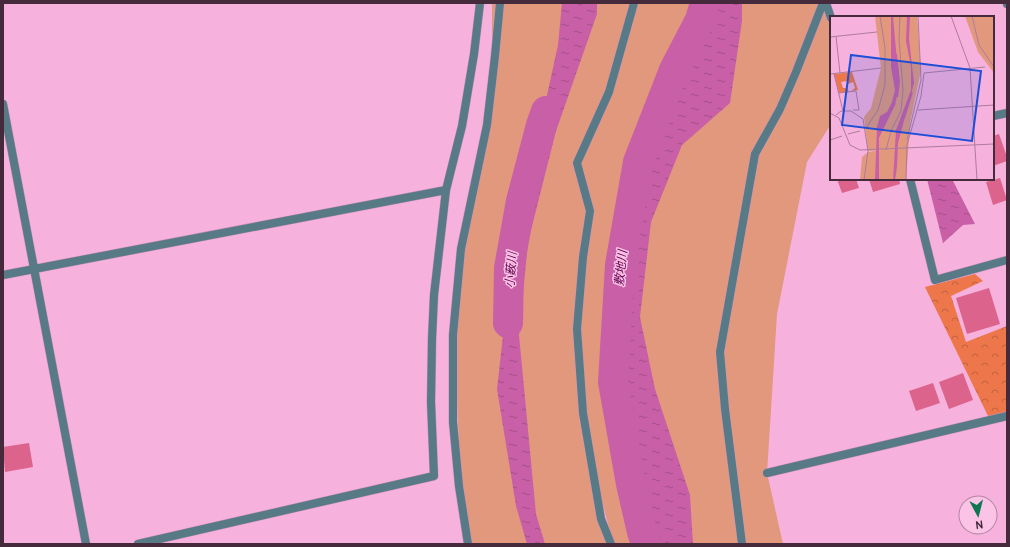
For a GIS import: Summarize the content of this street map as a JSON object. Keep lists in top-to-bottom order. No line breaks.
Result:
{"water":["敷地川","小薮川"],"north":"bottom"}
